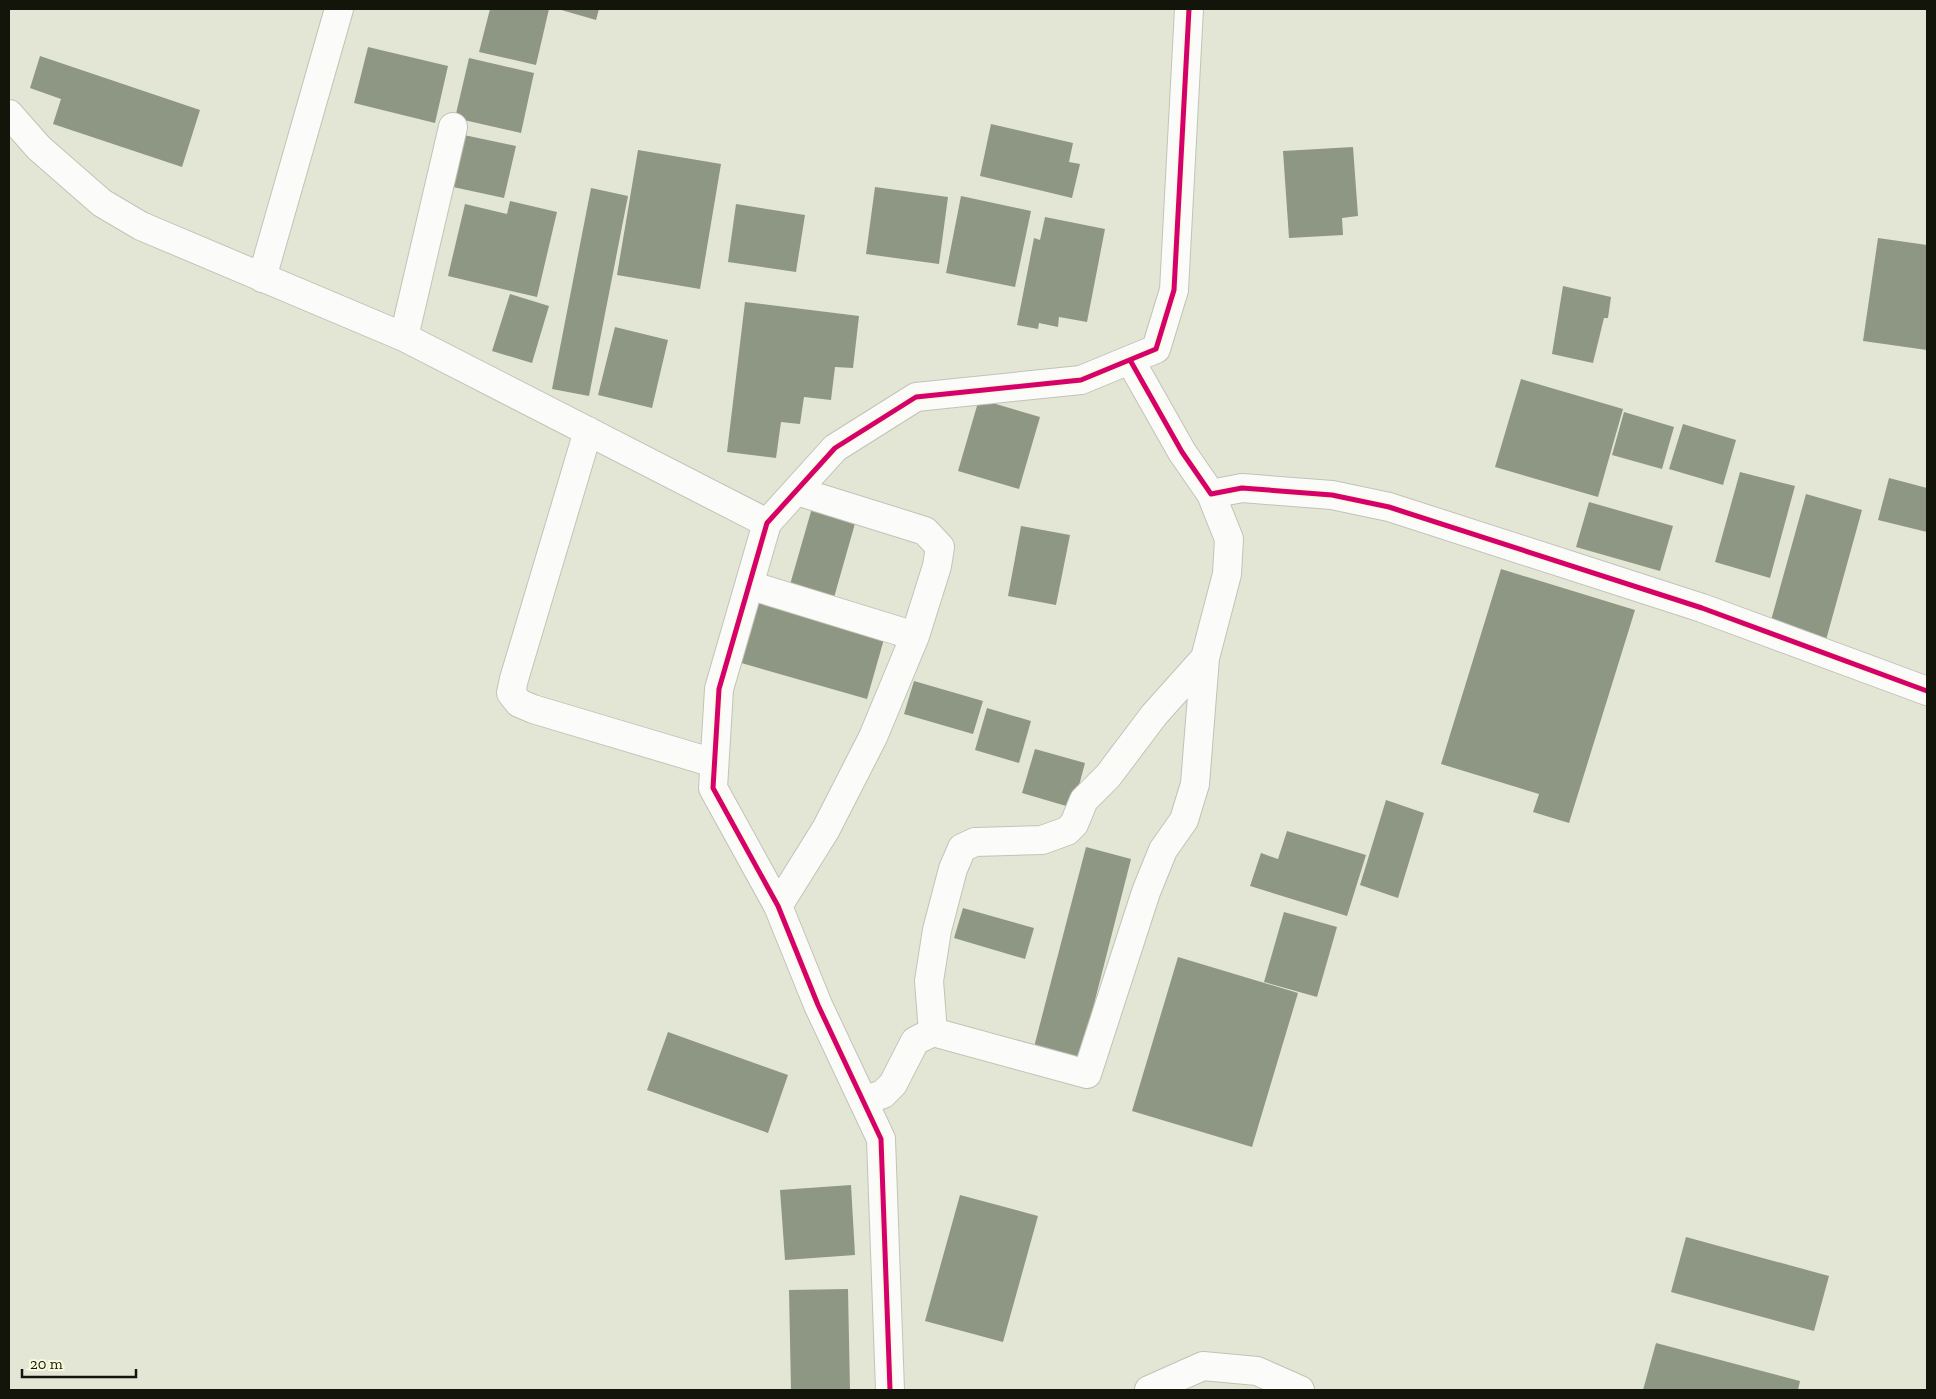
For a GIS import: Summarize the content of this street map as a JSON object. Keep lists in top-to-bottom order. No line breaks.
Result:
{"scale_bar":"20 m"}
